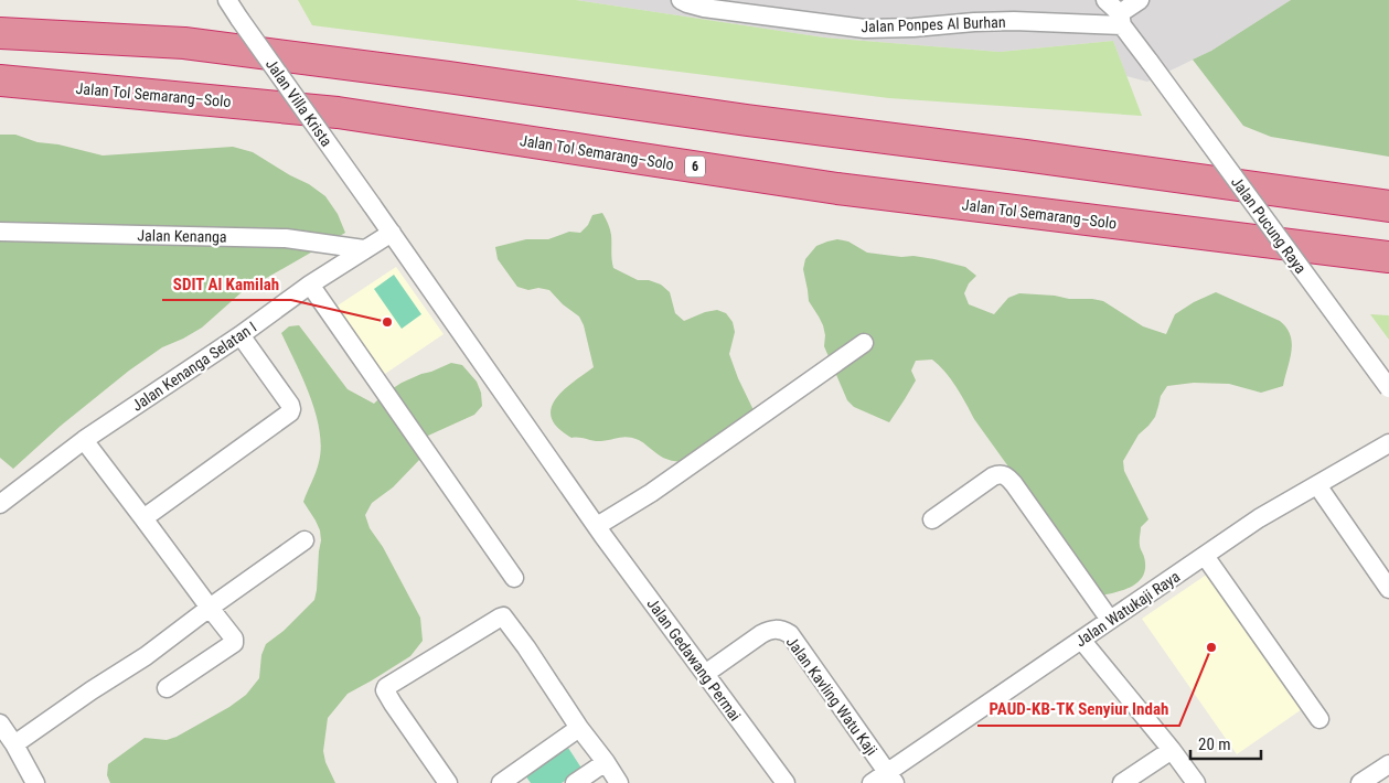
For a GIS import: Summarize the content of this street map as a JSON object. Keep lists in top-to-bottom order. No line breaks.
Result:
{"streets":{"highway":["Jalan Tol Semarang–Solo","6"],"street":["Jalan Ponpes Al Burhan","Jalan Villa Krista","Jalan Pucung Raya","Jalan Kenanga","Jalan Kenanga Selatan I","Jalan Watukaji Raya","Jalan Gedawang Permai","Jalan Kavling Watu Kaji"]},"crossings":[["Jalan Ponpes Al Burhan","Jalan Pucung Raya"],["Jalan Villa Krista","Jalan Kenanga Selatan I"],["Jalan Kenanga","Jalan Kenanga Selatan I"],["Jalan Watukaji Raya","Jalan Kavling Watu Kaji"],["Jalan Gedawang Permai","Jalan Kavling Watu Kaji"]],"places":["SDIT Al Kamilah","PAUD-KB-TK Senyiur Indah"],"scale_bar":"20 m"}
